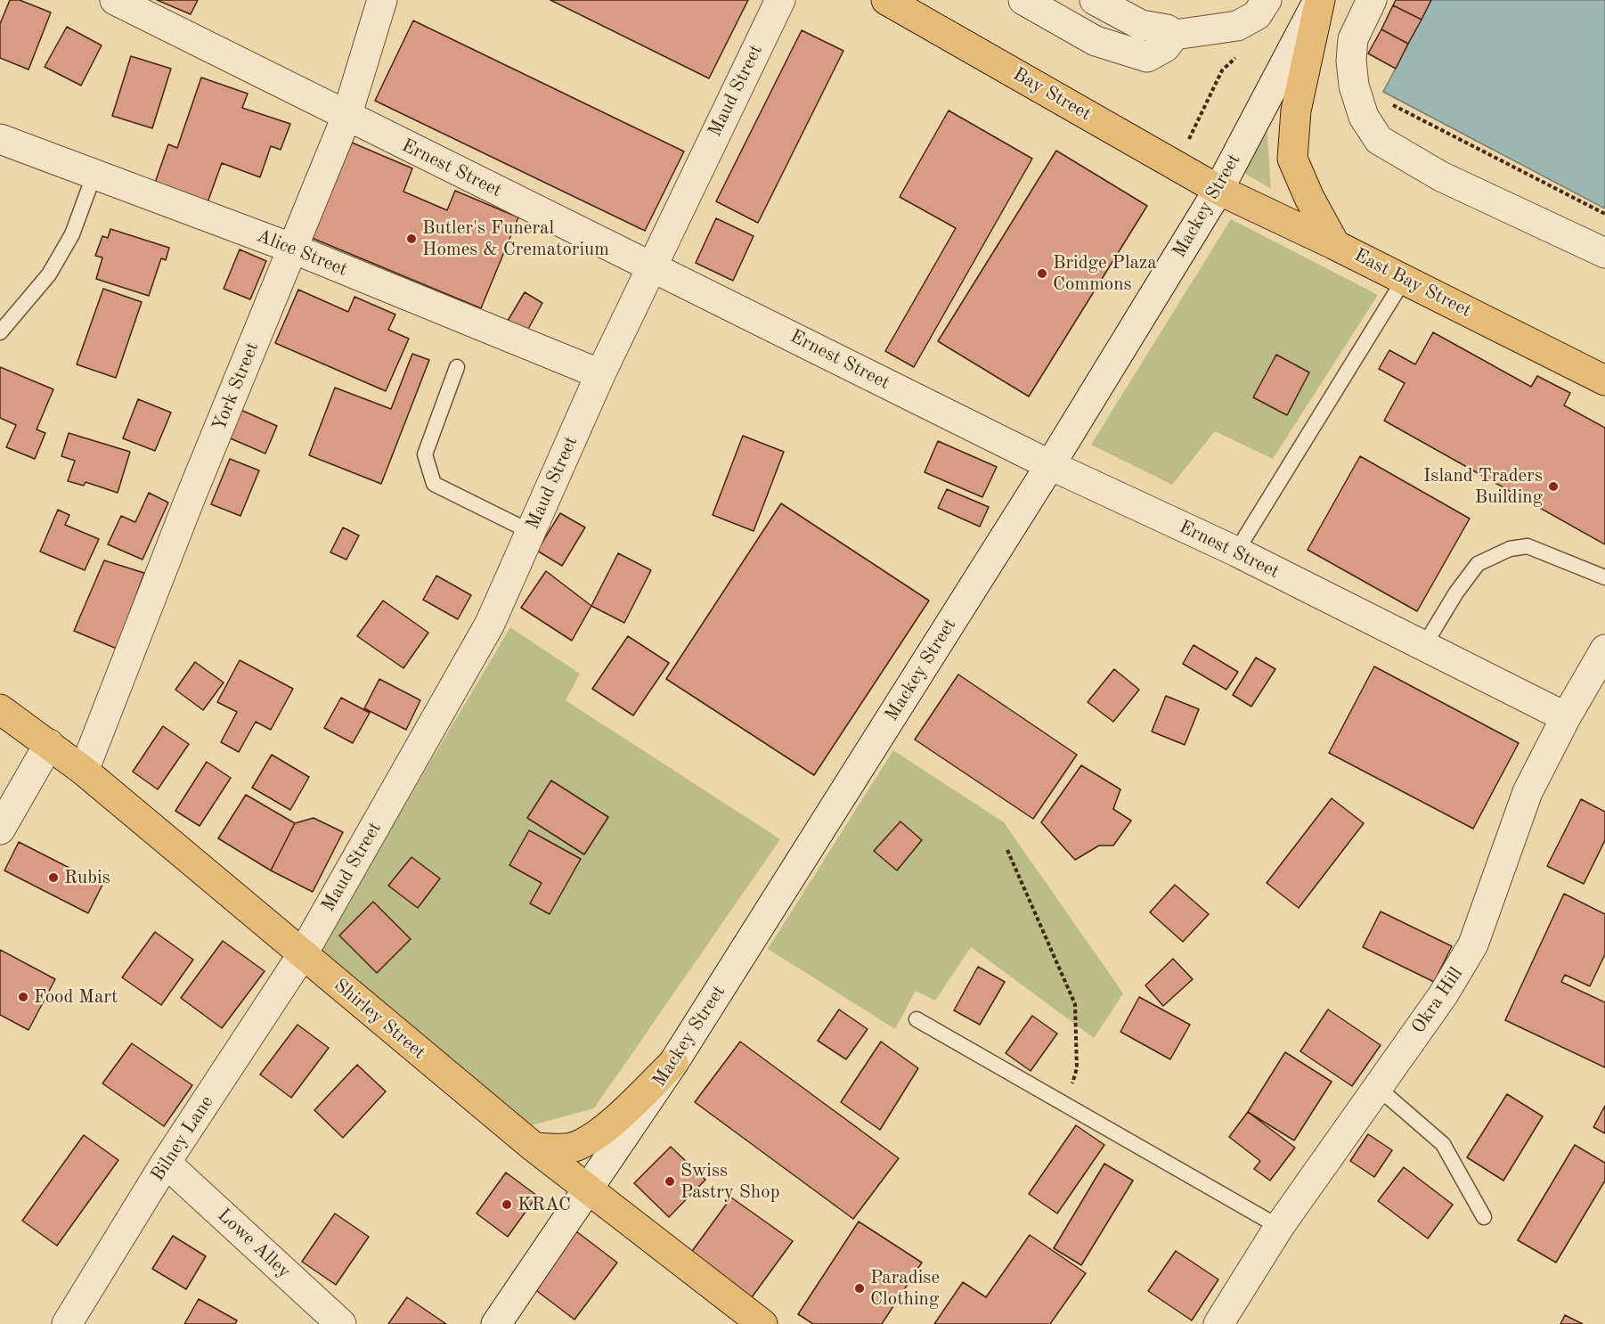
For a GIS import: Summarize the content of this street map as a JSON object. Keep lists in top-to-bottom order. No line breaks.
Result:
{"streets":{"highway":["Bay Street","East Bay Street","Shirley Street"],"street":["Maud Street","Ernest Street","Mackey Street","Alice Street","York Street","Okra Hill","Bilney Lane","Lowe Alley"]},"crossings":[["Maud Street","Ernest Street"],["Maud Street","Alice Street"],["Maud Street","Shirley Street"],["Maud Street","Bilney Lane"],["Bay Street","Mackey Street"],["Bay Street","East Bay Street"],["Ernest Street","Mackey Street"],["Ernest Street","York Street"],["Ernest Street","Okra Hill"],["Mackey Street","East Bay Street"],["Mackey Street","Shirley Street"],["Alice Street","York Street"],["York Street","Shirley Street"],["Shirley Street","Bilney Lane"],["Bilney Lane","Lowe Alley"]],"places":["Butler's Funeral Homes & Crematorium","Bridge Plaza Commons","Island Traders Building","Rubis","Food Mart","Swiss Pastry Shop","KRAC","Paradise Clothing"]}
